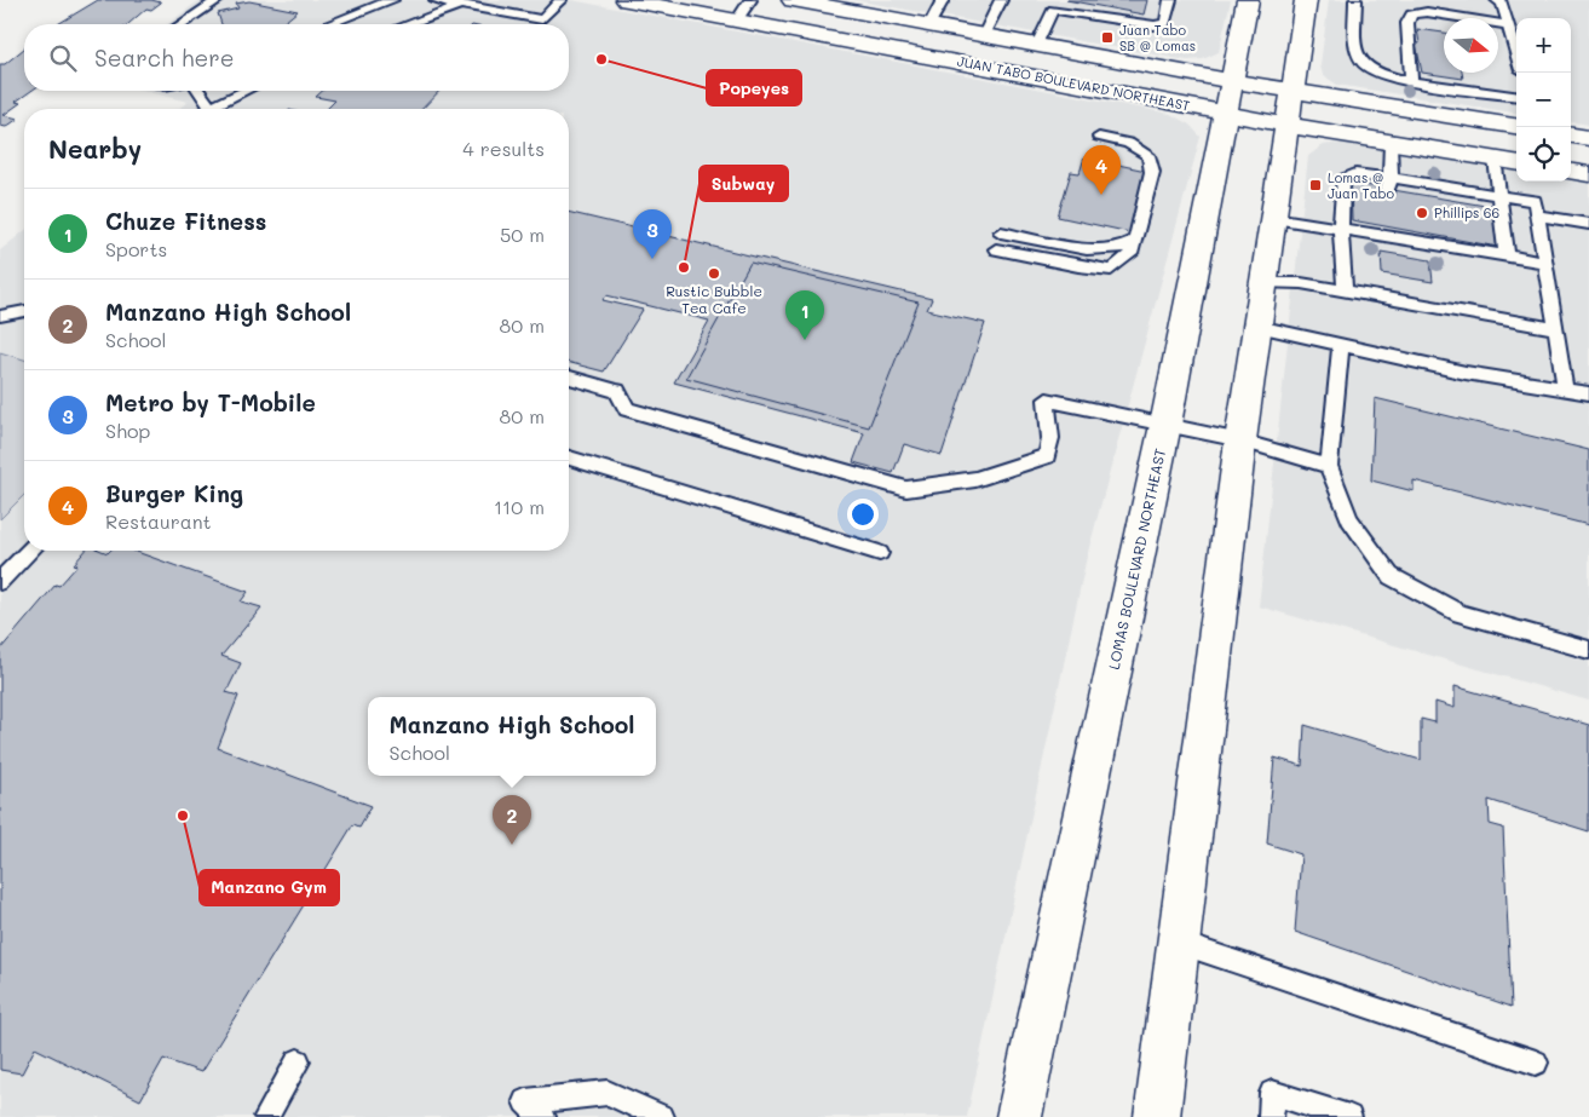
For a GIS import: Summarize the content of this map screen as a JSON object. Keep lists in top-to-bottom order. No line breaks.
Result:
{"streets":{"main road":["JUAN TABO BOULEVARD NORTHEAST","LOMAS BOULEVARD NORTHEAST"]},"crossings":[["JUAN TABO BOULEVARD NORTHEAST","LOMAS BOULEVARD NORTHEAST"]],"places":{"transit":["Juan Tabo SB @ Lomas","Lomas @ Juan Tabo"],"other":["Popeyes","Phillips 66","Subway","Rustic Bubble Tea Cafe","Manzano Gym"]},"north":"right","page":{"map_buttons":["+","−"],"search":"Search here","heading":["Nearby","4 results"],"pins":["4","3","1","2"],"list":[{"mark":"1","name":"Chuze Fitness","note":"Sports","value":"50 m"},{"mark":"2","name":"Manzano High School","note":"School","value":"80 m"},{"mark":"3","name":"Metro by T-Mobile","note":"Shop","value":"80 m"},{"mark":"4","name":"Burger King","note":"Restaurant","value":"110 m"}],"popup":["Manzano High School","School"]}}
